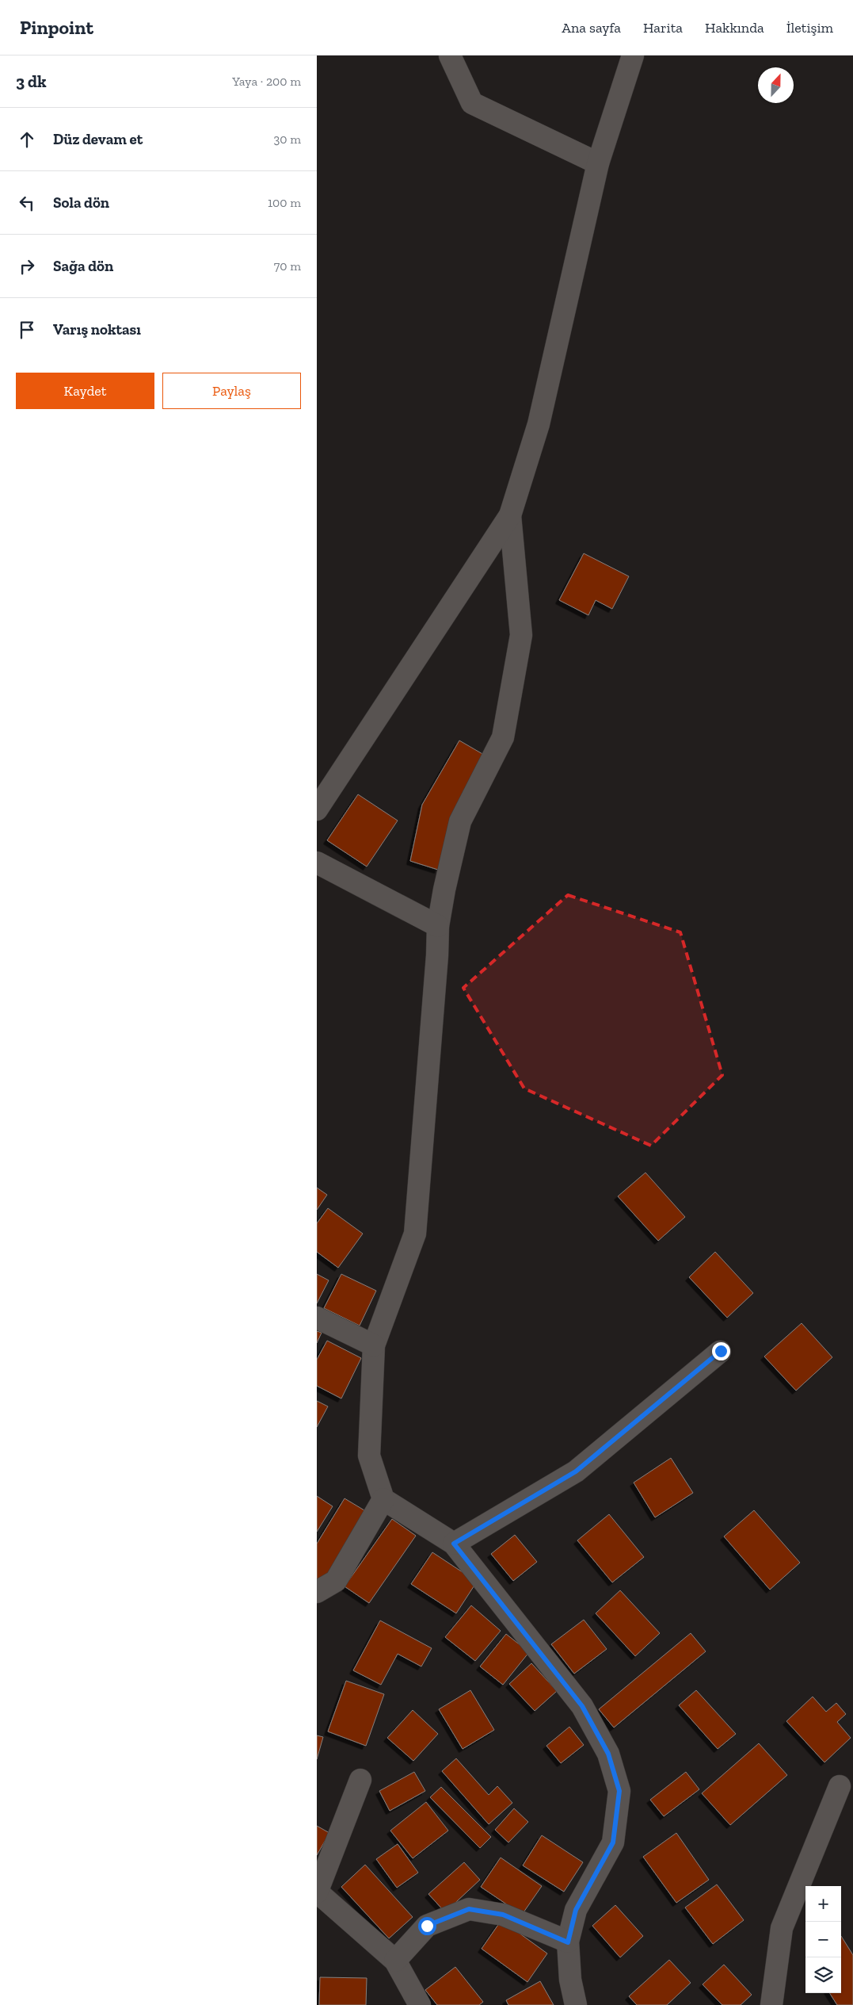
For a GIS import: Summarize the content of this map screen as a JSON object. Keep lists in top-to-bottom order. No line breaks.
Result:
{"north":"top","page":{"header":"Pinpoint","nav":["Ana sayfa","Harita","Hakkında","İletişim"],"heading":["3 dk","Yaya · 200 m"],"list":[["Düz devam et","30 m"],["Sola dön","100 m"],["Sağa dön","70 m"],"Varış noktası"],"buttons":["Kaydet","Paylaş"],"map_buttons":["+","−"]}}
